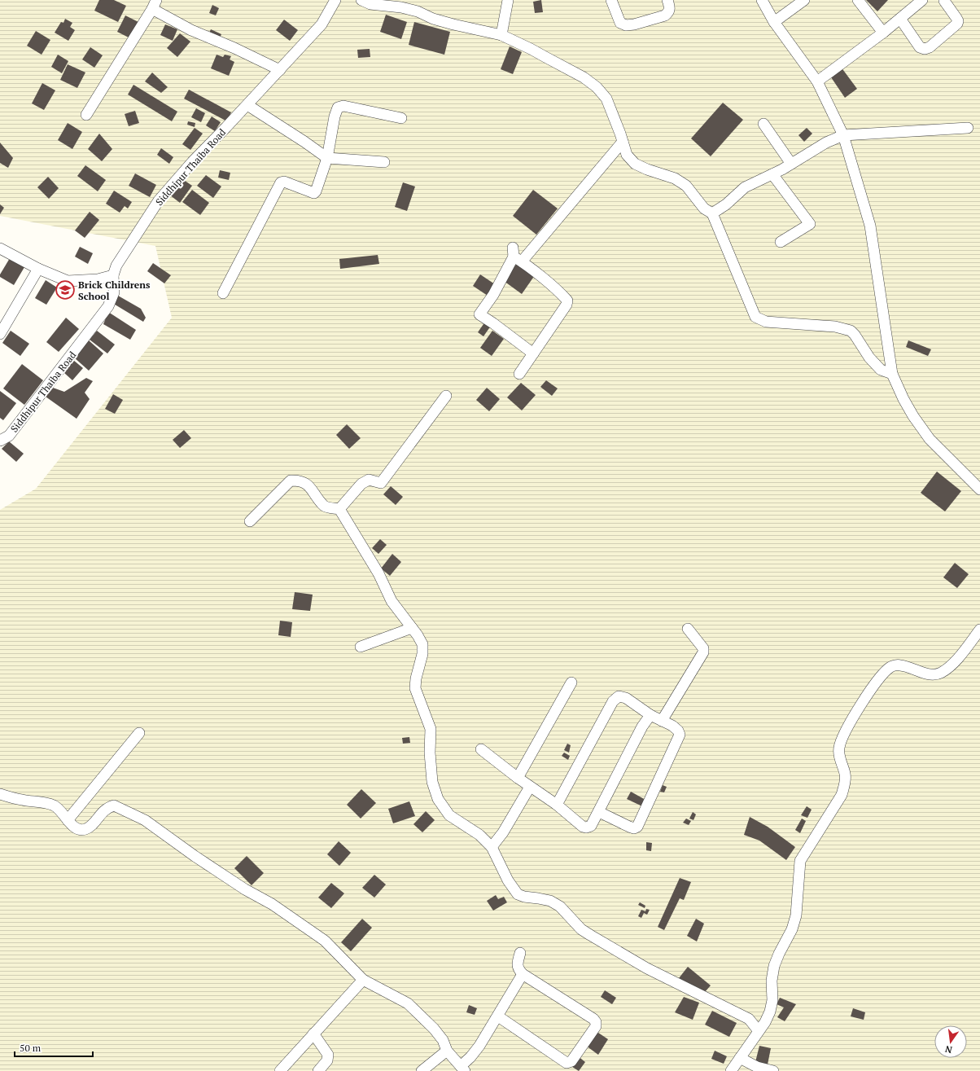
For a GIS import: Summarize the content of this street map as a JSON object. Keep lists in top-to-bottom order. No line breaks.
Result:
{"streets":{"street":["Siddhipur Thaiba Road"]},"places":{"school or university":["Brick Childrens School"]},"scale_bar":"50 m","north":"bottom"}
